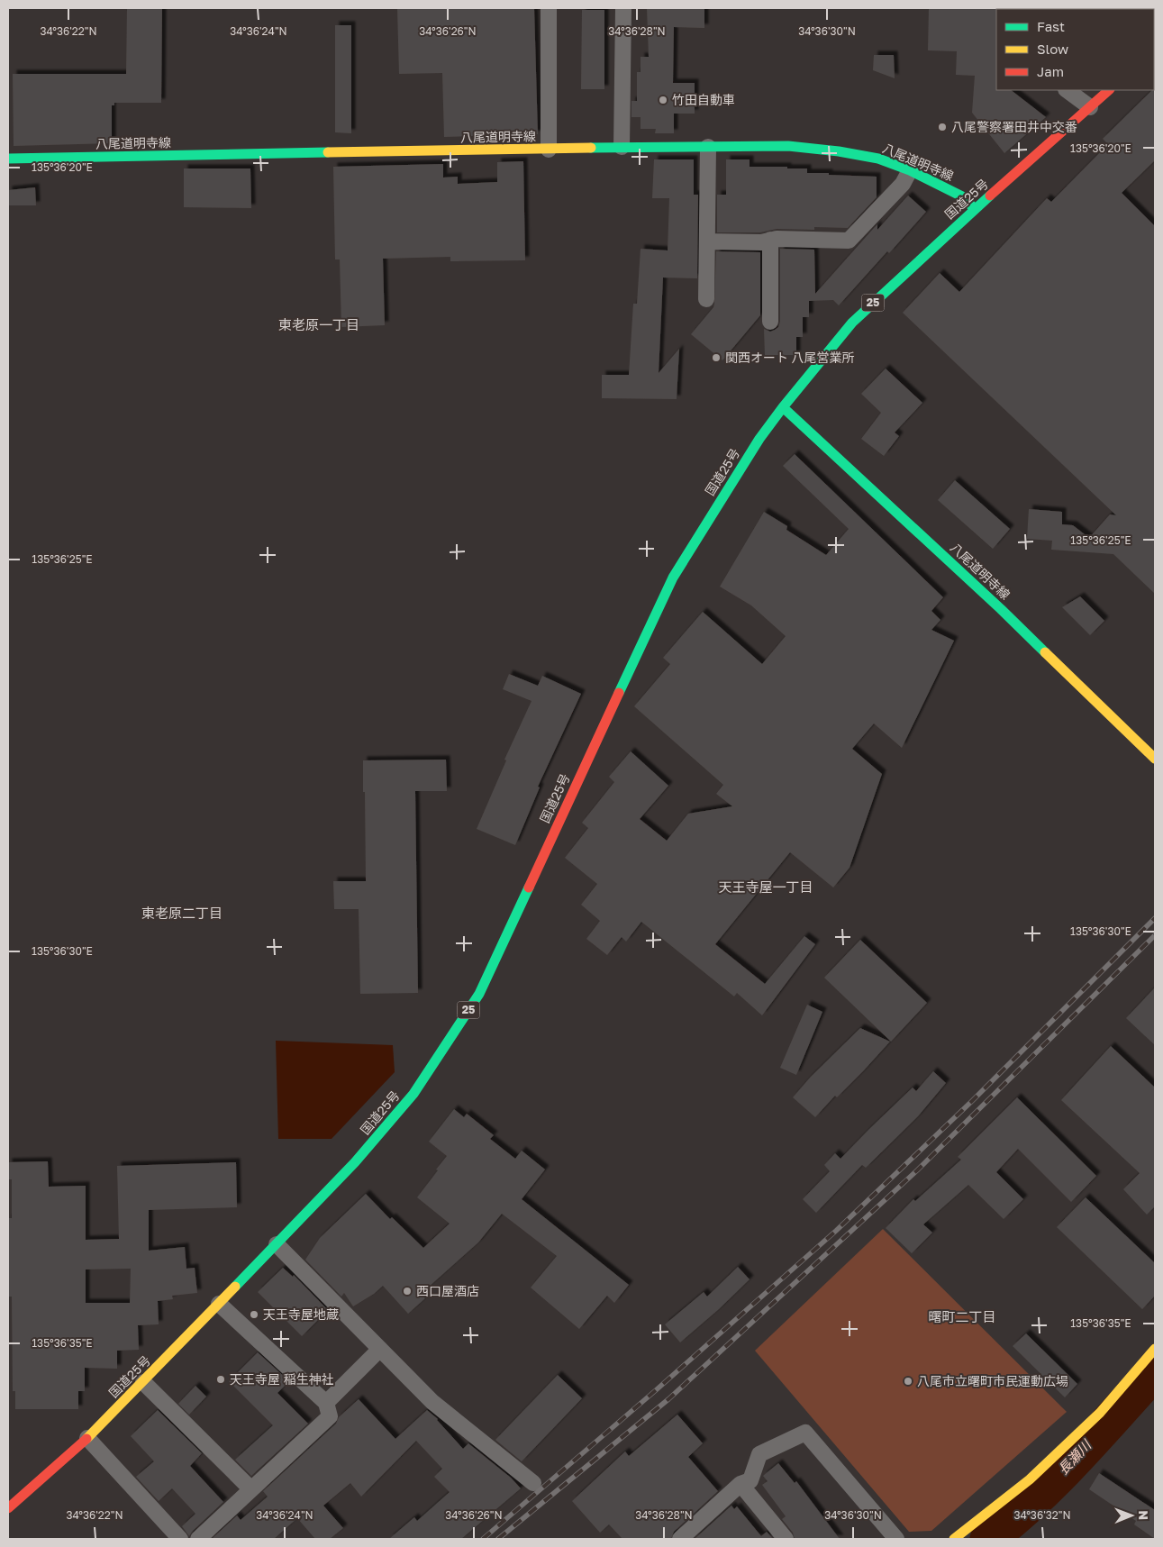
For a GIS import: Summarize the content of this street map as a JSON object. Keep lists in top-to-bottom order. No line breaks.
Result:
{"streets":{"main road":["八尾道明寺線","国道25号","25"]},"crossings":[["八尾道明寺線","国道25号"]],"districts":["東老原一丁目","天王寺屋一丁目","東老原二丁目","曙町二丁目"],"water":["長瀬川"],"places":["竹田自動車","八尾警察署田井中交番","関西オート 八尾営業所","西口屋酒店","天王寺屋地蔵","天王寺屋 稲生神社","八尾市立曙町市民運動広場"],"legend":["Fast","Slow","Jam"],"north":"right","coordinates":["34°36'22\"N","34°36'24\"N","34°36'26\"N","34°36'28\"N","34°36'30\"N","135°36'20\"E","135°36'25\"E","135°36'30\"E","135°36'35\"E","34°36'32\"N"]}
